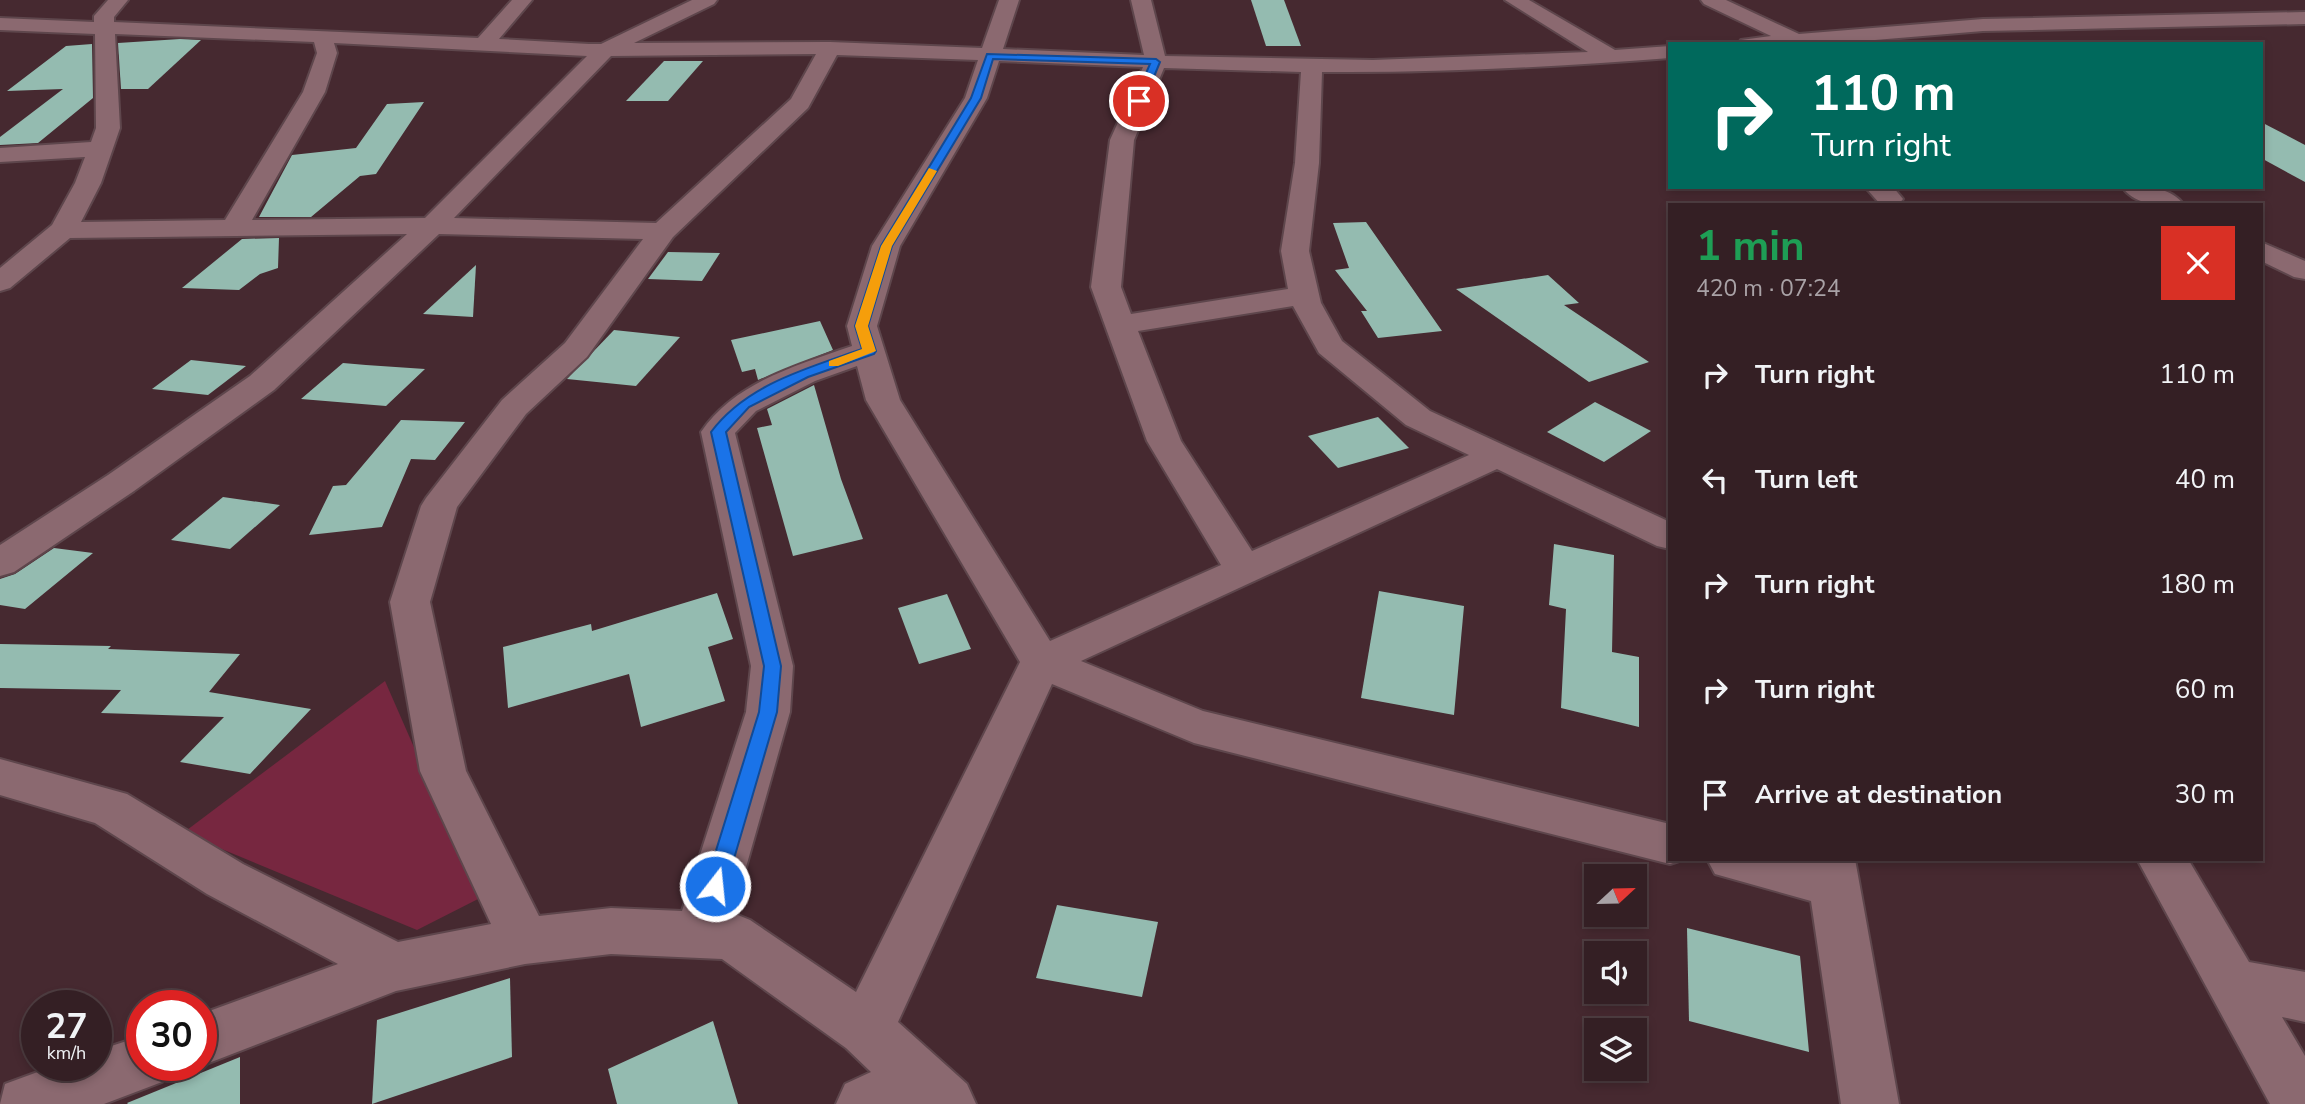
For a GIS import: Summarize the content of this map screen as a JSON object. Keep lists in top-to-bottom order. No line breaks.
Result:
{"north":"right","page":{"turn":["110 m","Turn right"],"heading":["1 min","420 m · 07:24"],"list":[{"name":"Turn right","value":"110 m"},{"name":"Turn left","value":"40 m"},{"name":"Turn right","value":"180 m"},{"name":"Turn right","value":"60 m"},{"name":"Arrive at destination","value":"30 m"}],"speed":"27 km/h","limit":"30"}}
